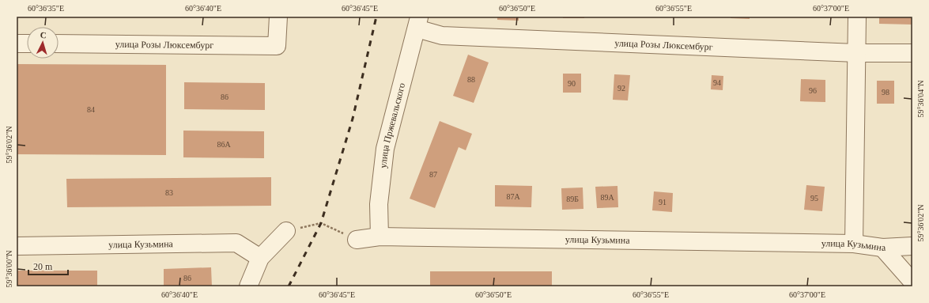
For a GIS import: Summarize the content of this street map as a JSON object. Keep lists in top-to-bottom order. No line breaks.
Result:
{"streets":{"street":["улица Розы Люксембург","улица Пржевальского","улица Кузьмина"]},"crossings":[["улица Розы Люксембург","улица Пржевальского"],["улица Пржевальского","улица Кузьмина"]],"house_numbers":["88","94","90","92","96","98","86","84","86А","87","83","87А","89А","95","89Б","91","86"],"scale_bar":"20 m","north":"top","coordinates":["60°36'35\"E","60°36'40\"E","60°36'45\"E","60°36'50\"E","60°36'55\"E","60°37'00\"E","59°36'04\"N","59°36'02\"N","59°36'00\"N"]}
